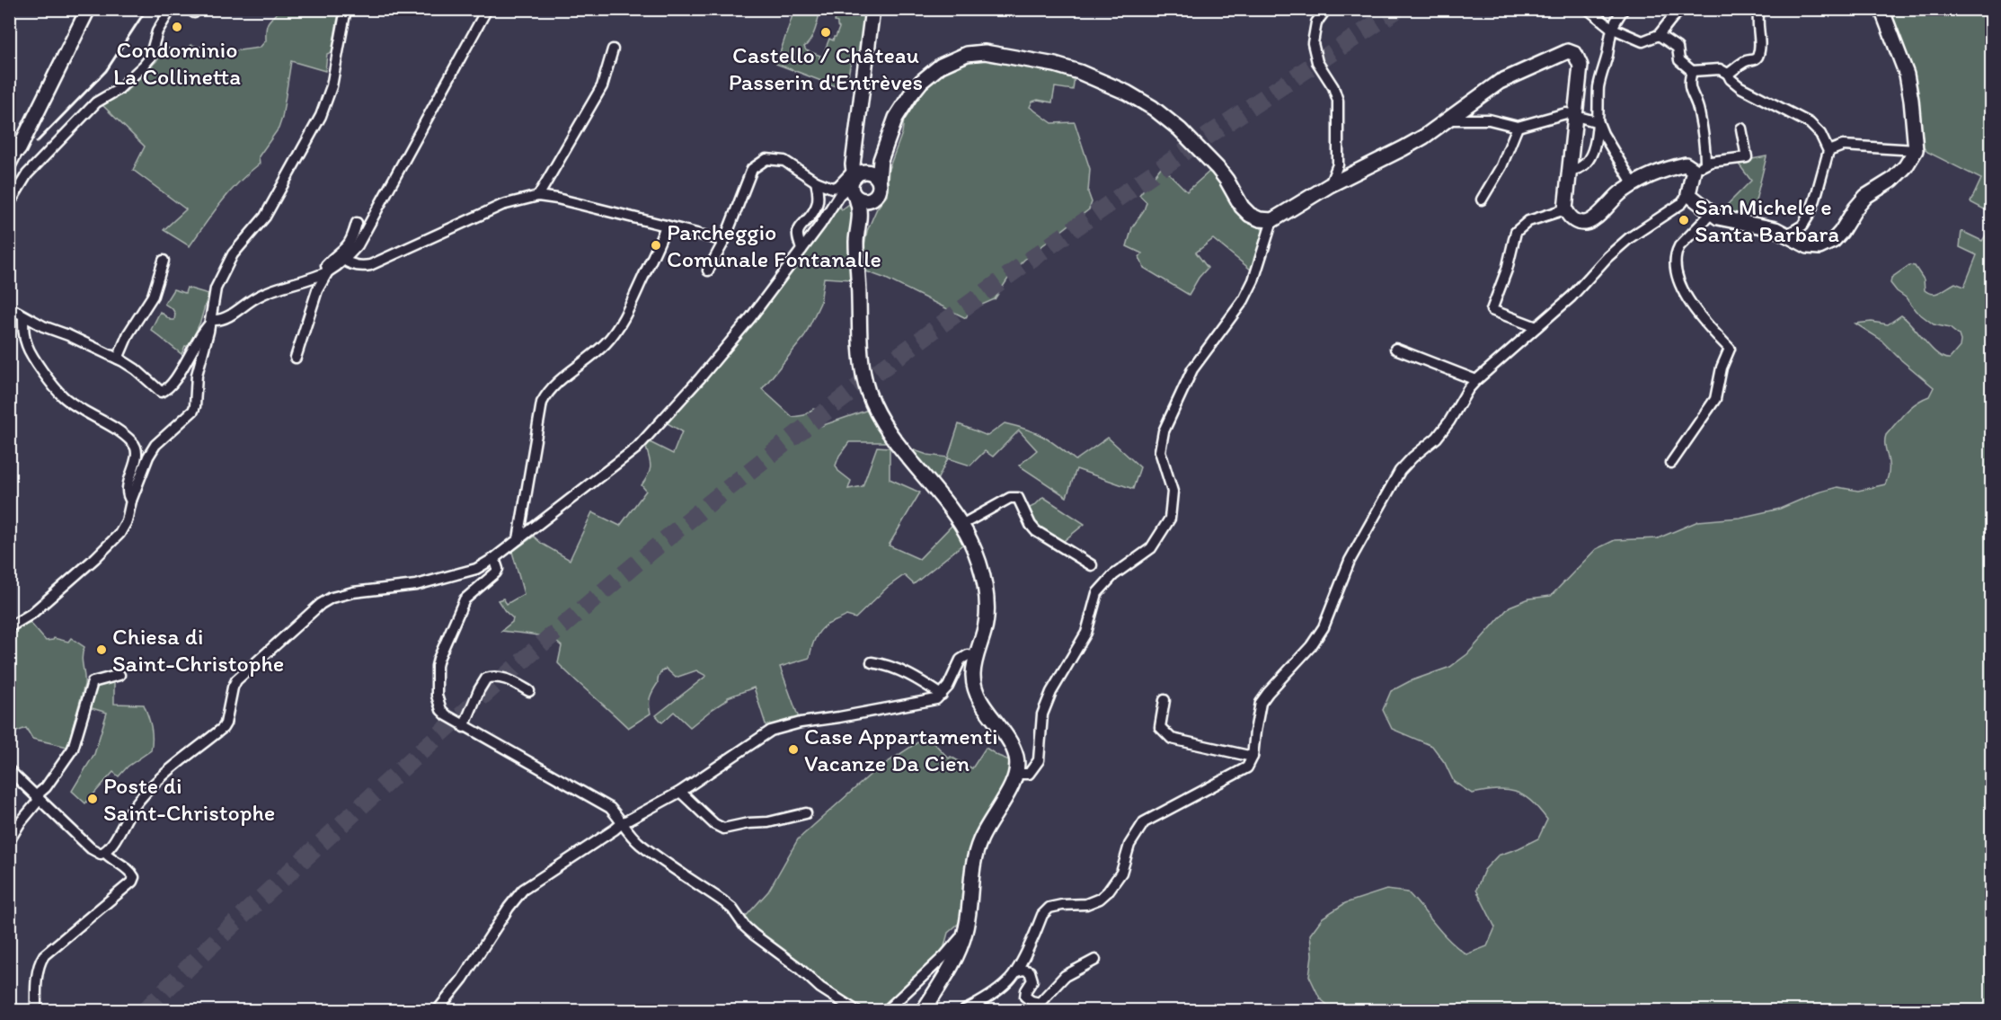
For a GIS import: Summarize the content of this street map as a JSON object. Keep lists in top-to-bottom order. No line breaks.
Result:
{"places":["Condominio La Collinetta","Castello / Château Passerin d'Entrèves","San Michele e Santa Barbara","Parcheggio Comunale Fontanalle","Chiesa di Saint-Christophe","Case Appartamenti Vacanze Da Cien","Poste di Saint-Christophe"]}
